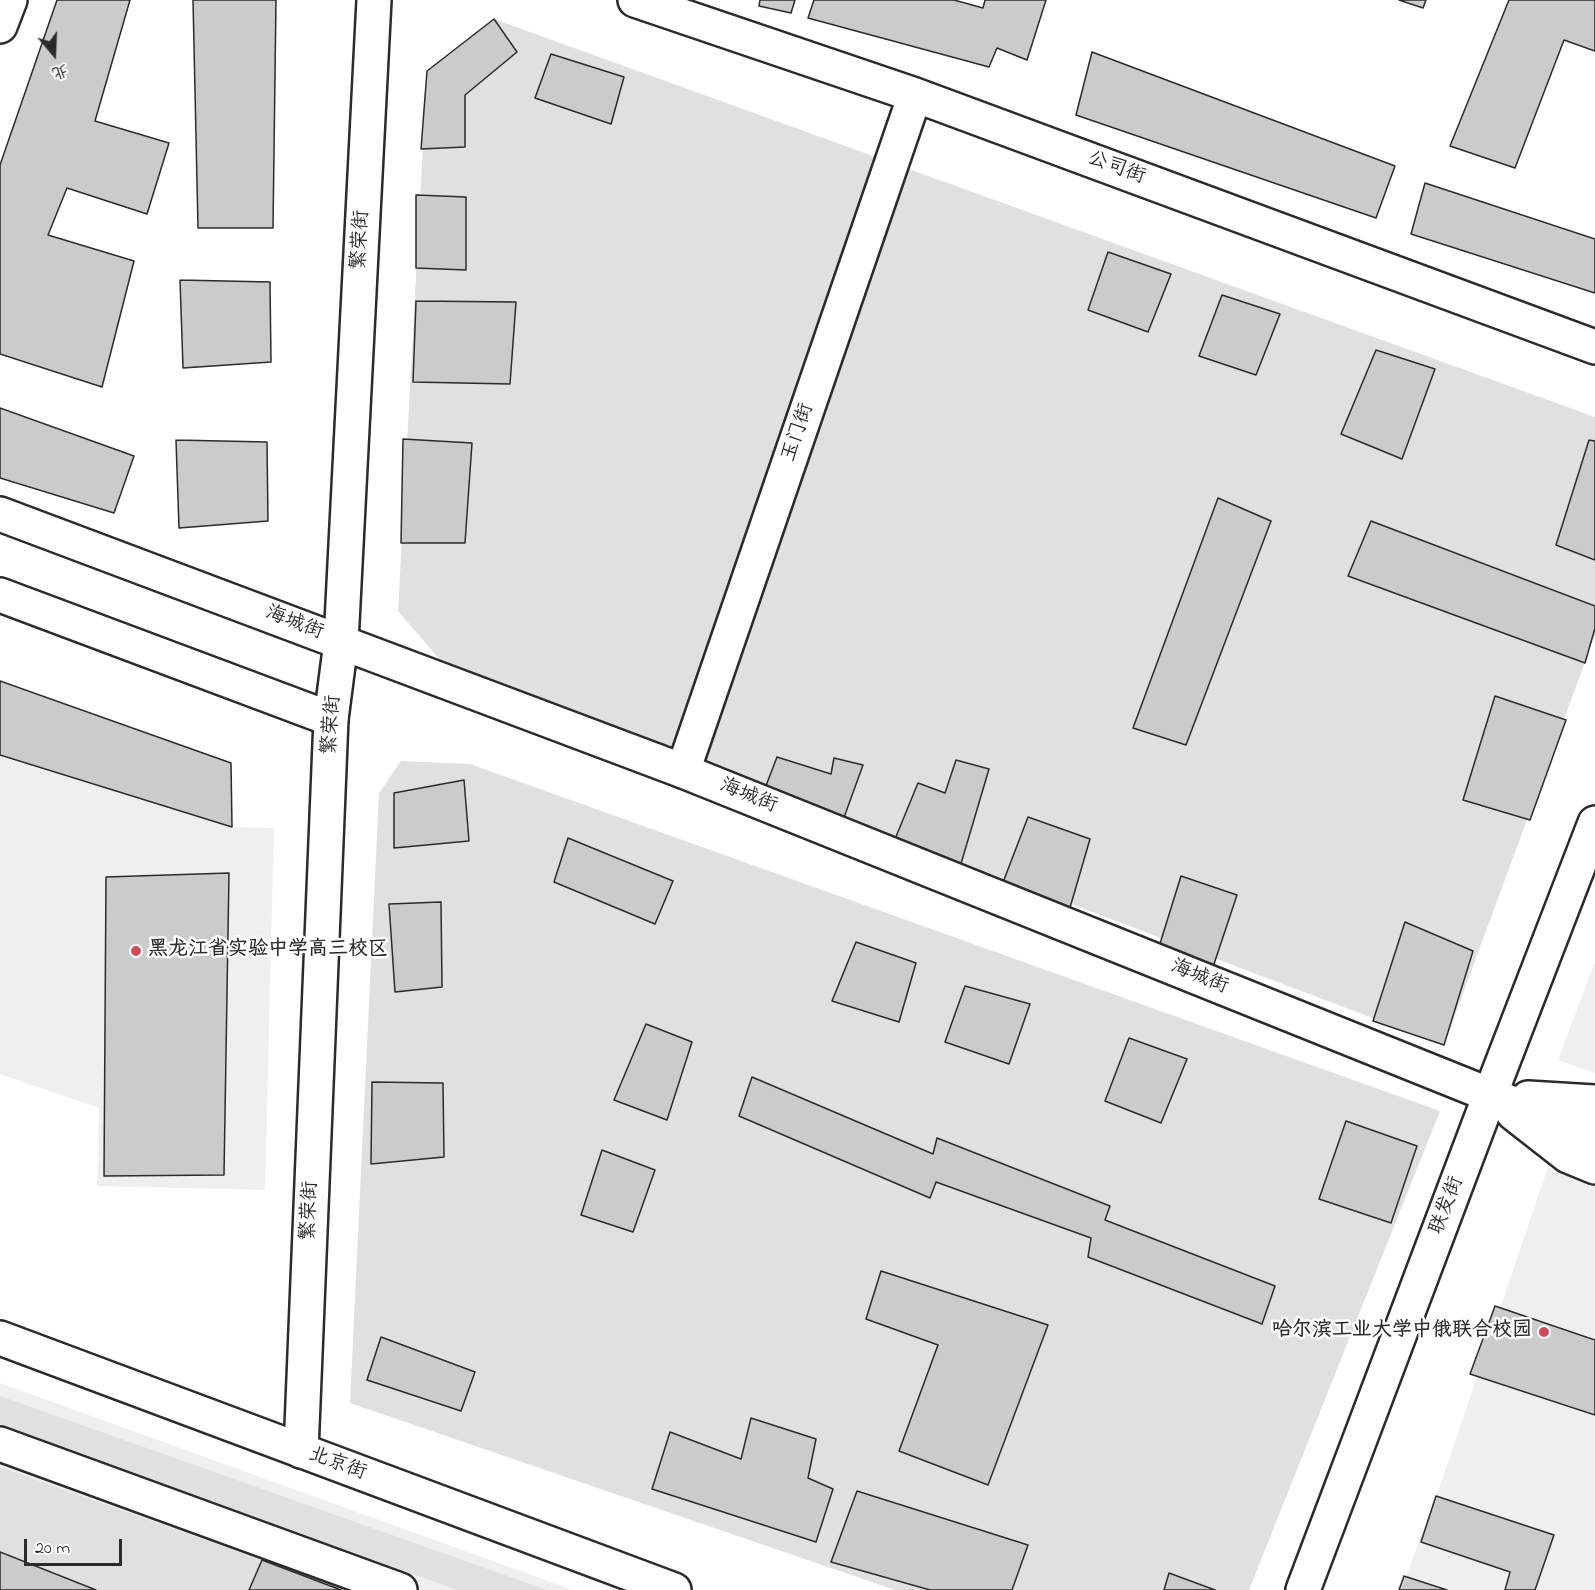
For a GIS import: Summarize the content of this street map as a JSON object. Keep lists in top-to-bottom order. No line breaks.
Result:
{"streets":{"street":["公司街","繁荣街","玉门街","海城街","联发街","北京街"]},"crossings":[["公司街","玉门街"],["繁荣街","海城街"],["繁荣街","北京街"],["玉门街","海城街"],["海城街","联发街"]],"places":["黑龙江省实验中学高三校区","哈尔滨工业大学中俄联合校园"],"scale_bar":"20 m","north":"bottom"}
